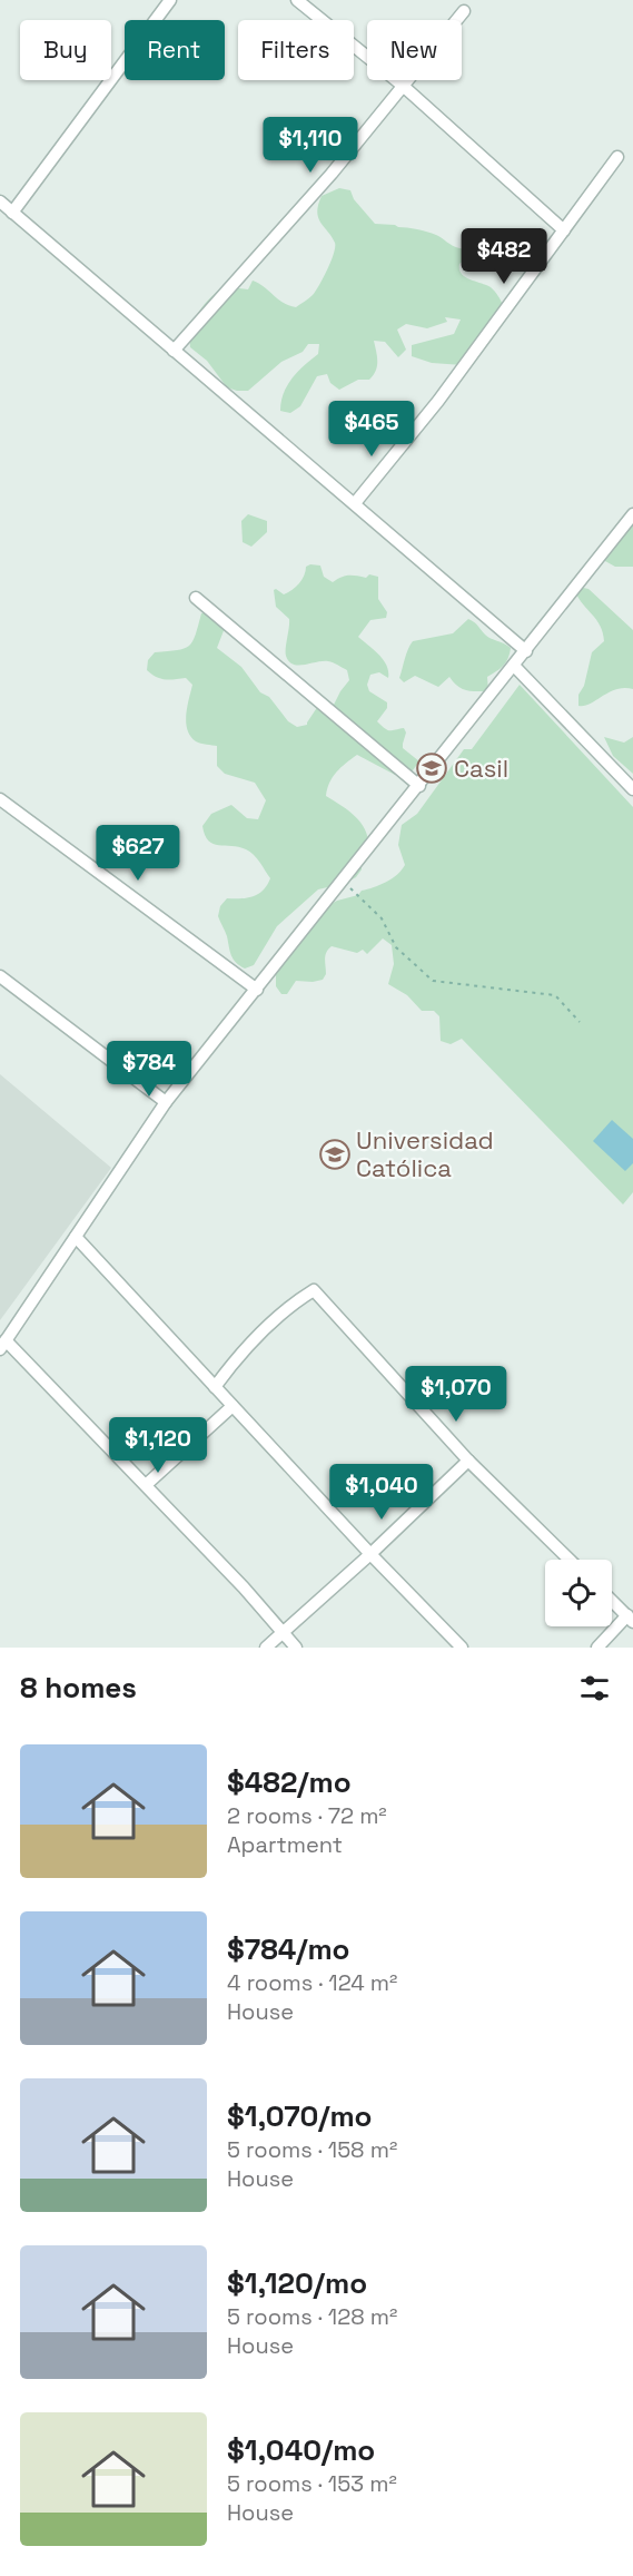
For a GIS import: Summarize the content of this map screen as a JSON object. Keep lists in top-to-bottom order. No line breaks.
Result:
{"places":{"school or university":["Casil","Universidad Católica"]},"page":{"chip":["Buy","Rent","Filters","New"],"price":["$1,110","$482","$465","$627","$784","$1,070","$1,120","$1,040"],"heading":"8 homes","list":[{"name":"$482/mo","note":"2 rooms · 72 m² · Apartment"},{"name":"$784/mo","note":"4 rooms · 124 m² · House"},{"name":"$1,070/mo","note":"5 rooms · 158 m² · House"},{"name":"$1,120/mo","note":"5 rooms · 128 m² · House"},{"name":"$1,040/mo","note":"5 rooms · 153 m² · House"}]}}
